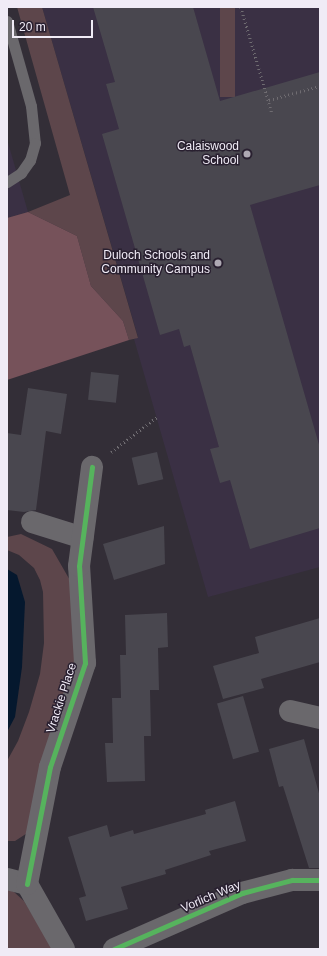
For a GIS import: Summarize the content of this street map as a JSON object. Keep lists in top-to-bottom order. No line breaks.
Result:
{"streets":{"street":["Vrackie Place","Vorlich Way"]},"places":["Calaiswood School","Duloch Schools and Community Campus"],"scale_bar":"20 m"}
